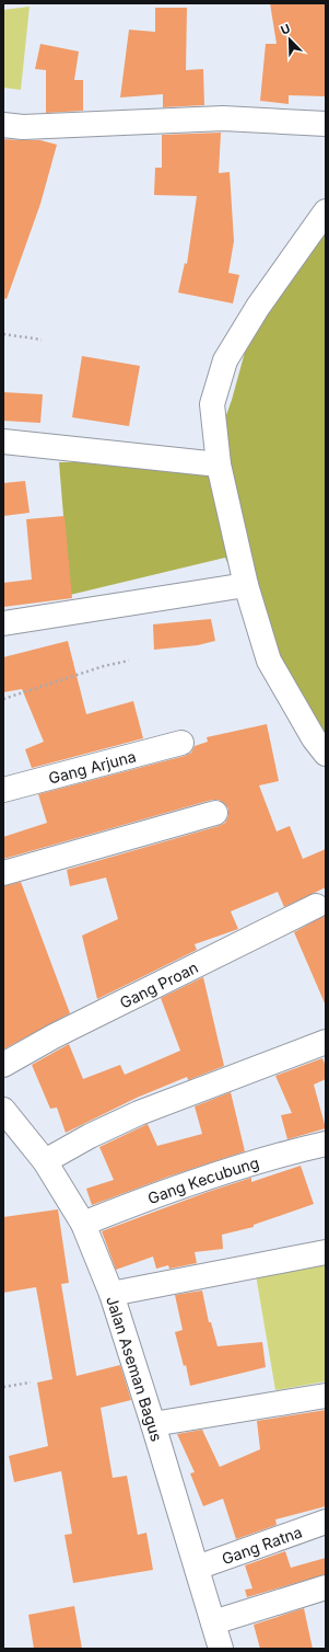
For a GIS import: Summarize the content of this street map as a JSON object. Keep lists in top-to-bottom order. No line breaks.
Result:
{"streets":{"street":["Gang Arjuna","Gang Proan","Gang Kecubung","Jalan Aseman Bagus","Gang Ratna"]},"crossings":[["Gang Kecubung","Jalan Aseman Bagus"],["Jalan Aseman Bagus","Gang Ratna"]],"north":"top left"}
